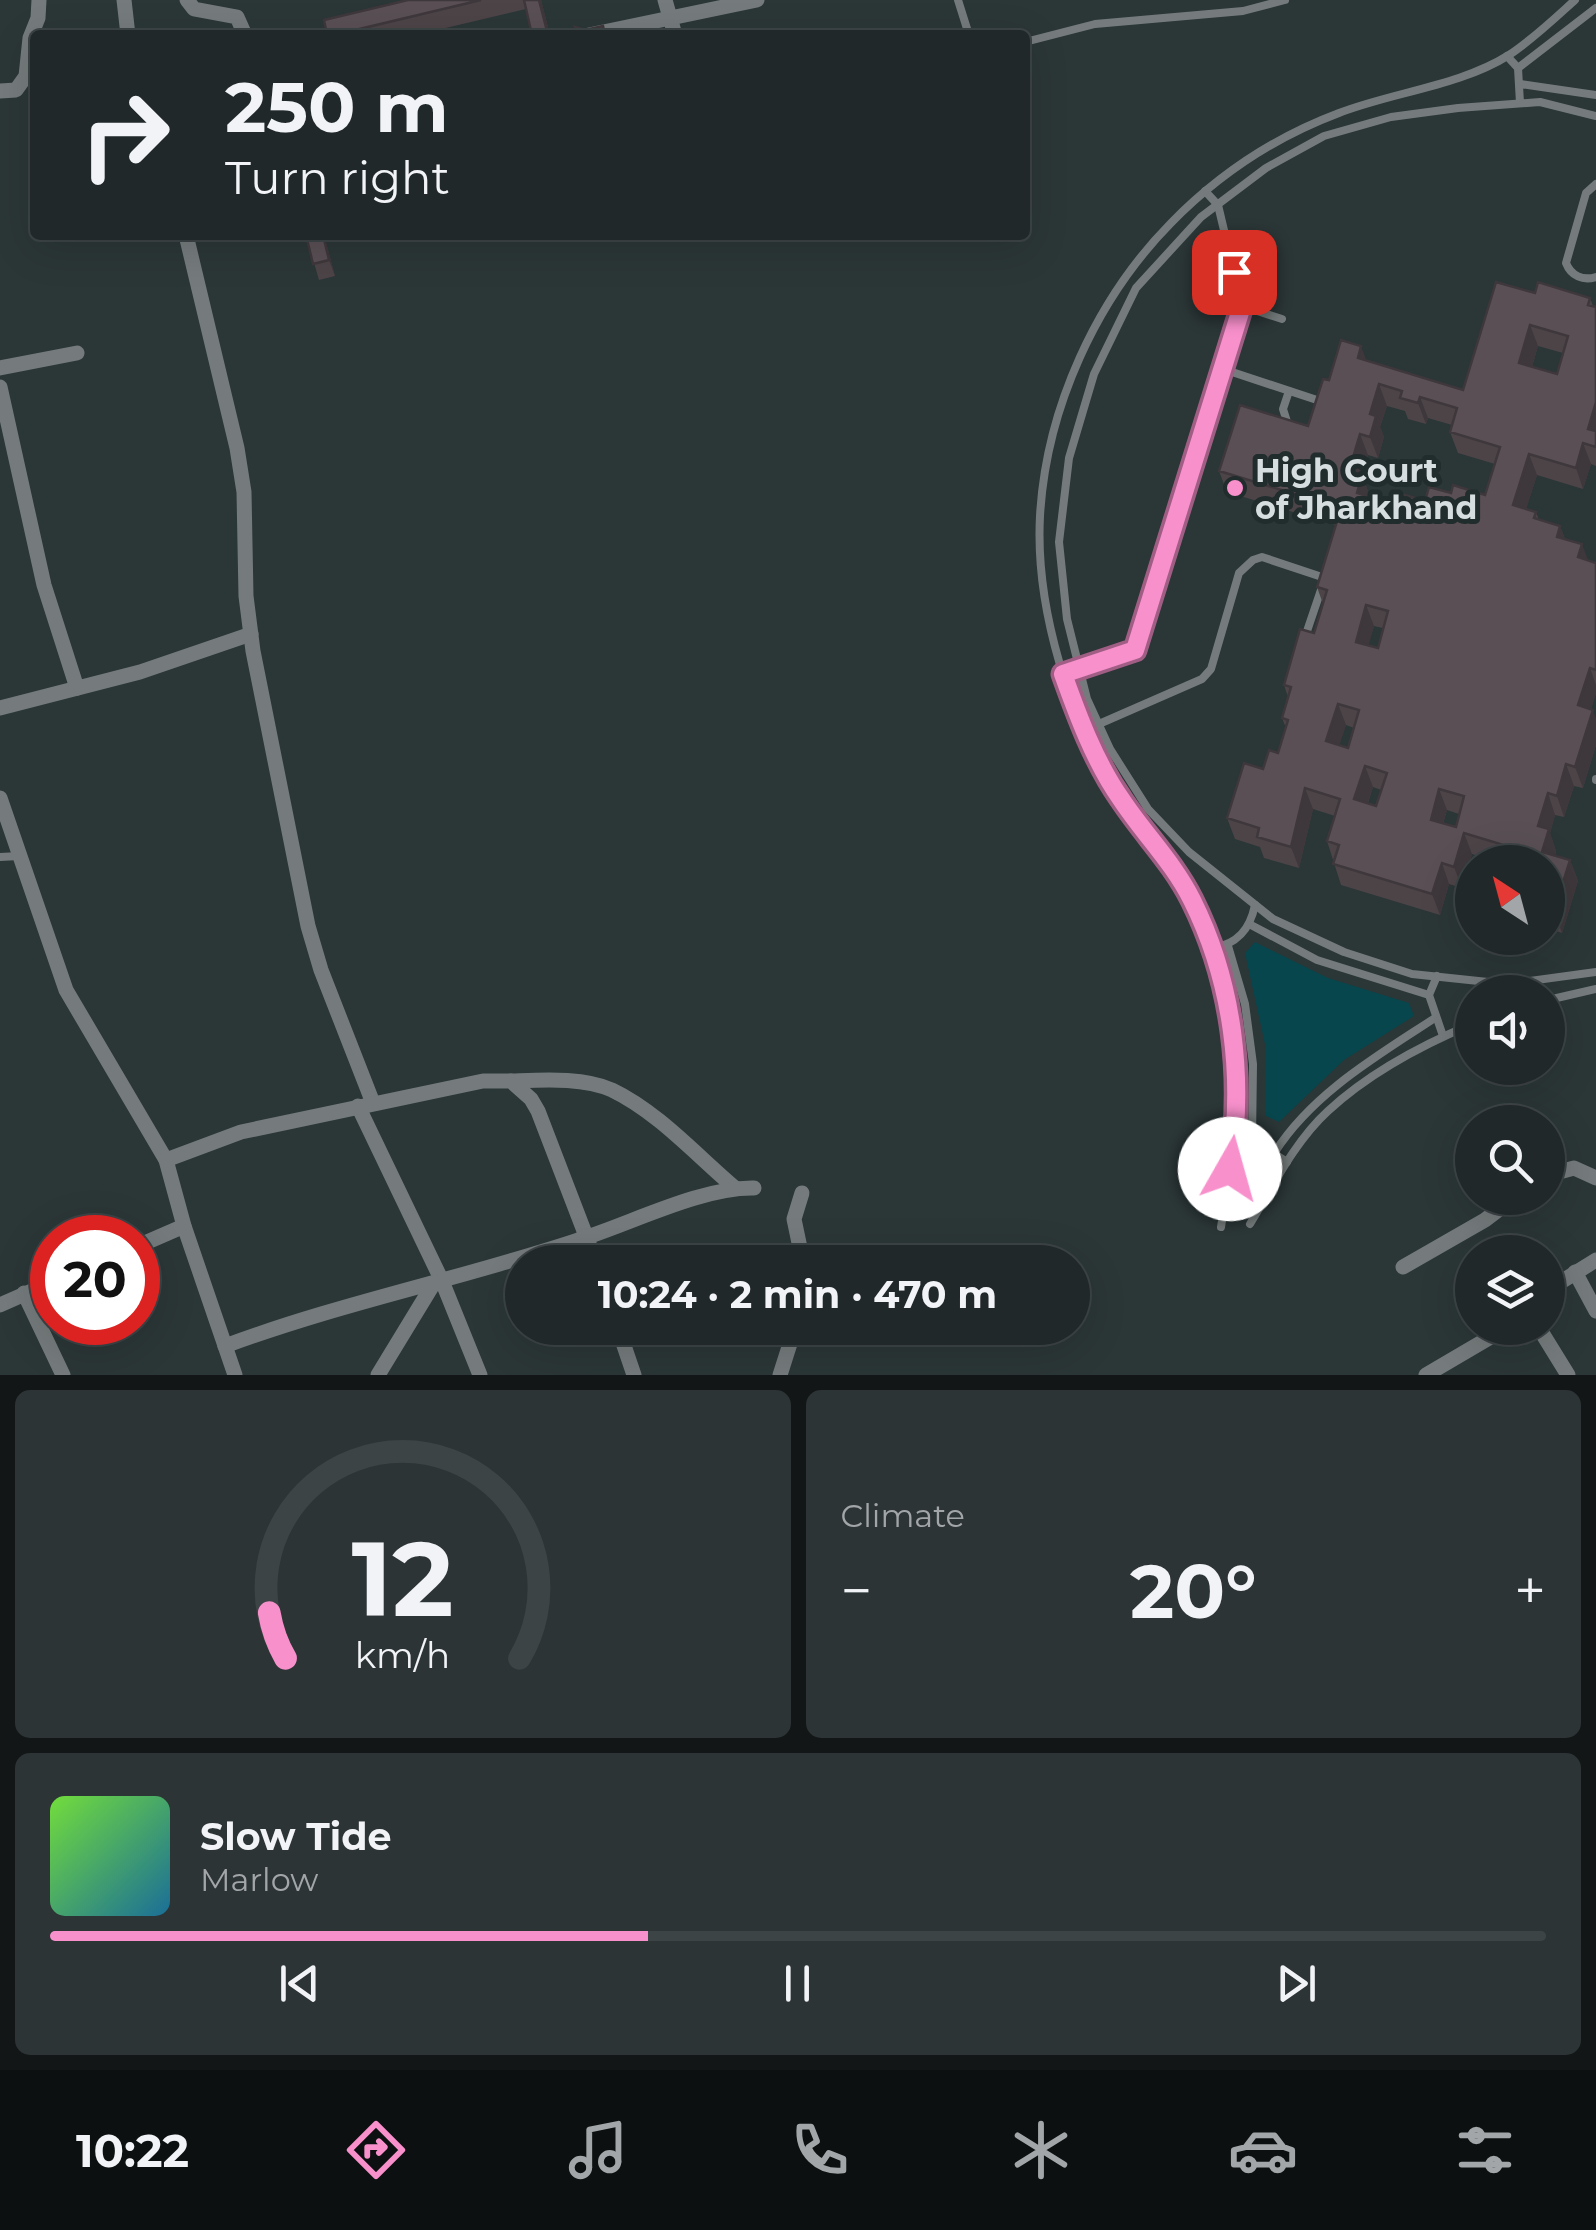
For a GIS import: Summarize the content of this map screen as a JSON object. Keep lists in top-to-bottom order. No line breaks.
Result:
{"places":["High Court of Jharkhand"],"north":"top left","page":{"turn":["250 m","Turn right"],"limit":"20","trip":"10:24 · 2 min · 470 m","tile":"Climate","heat":["−","20°","+"],"song":["Slow Tide","Marlow"],"tabs":"10:22","gauge":["12","km/h"]}}
